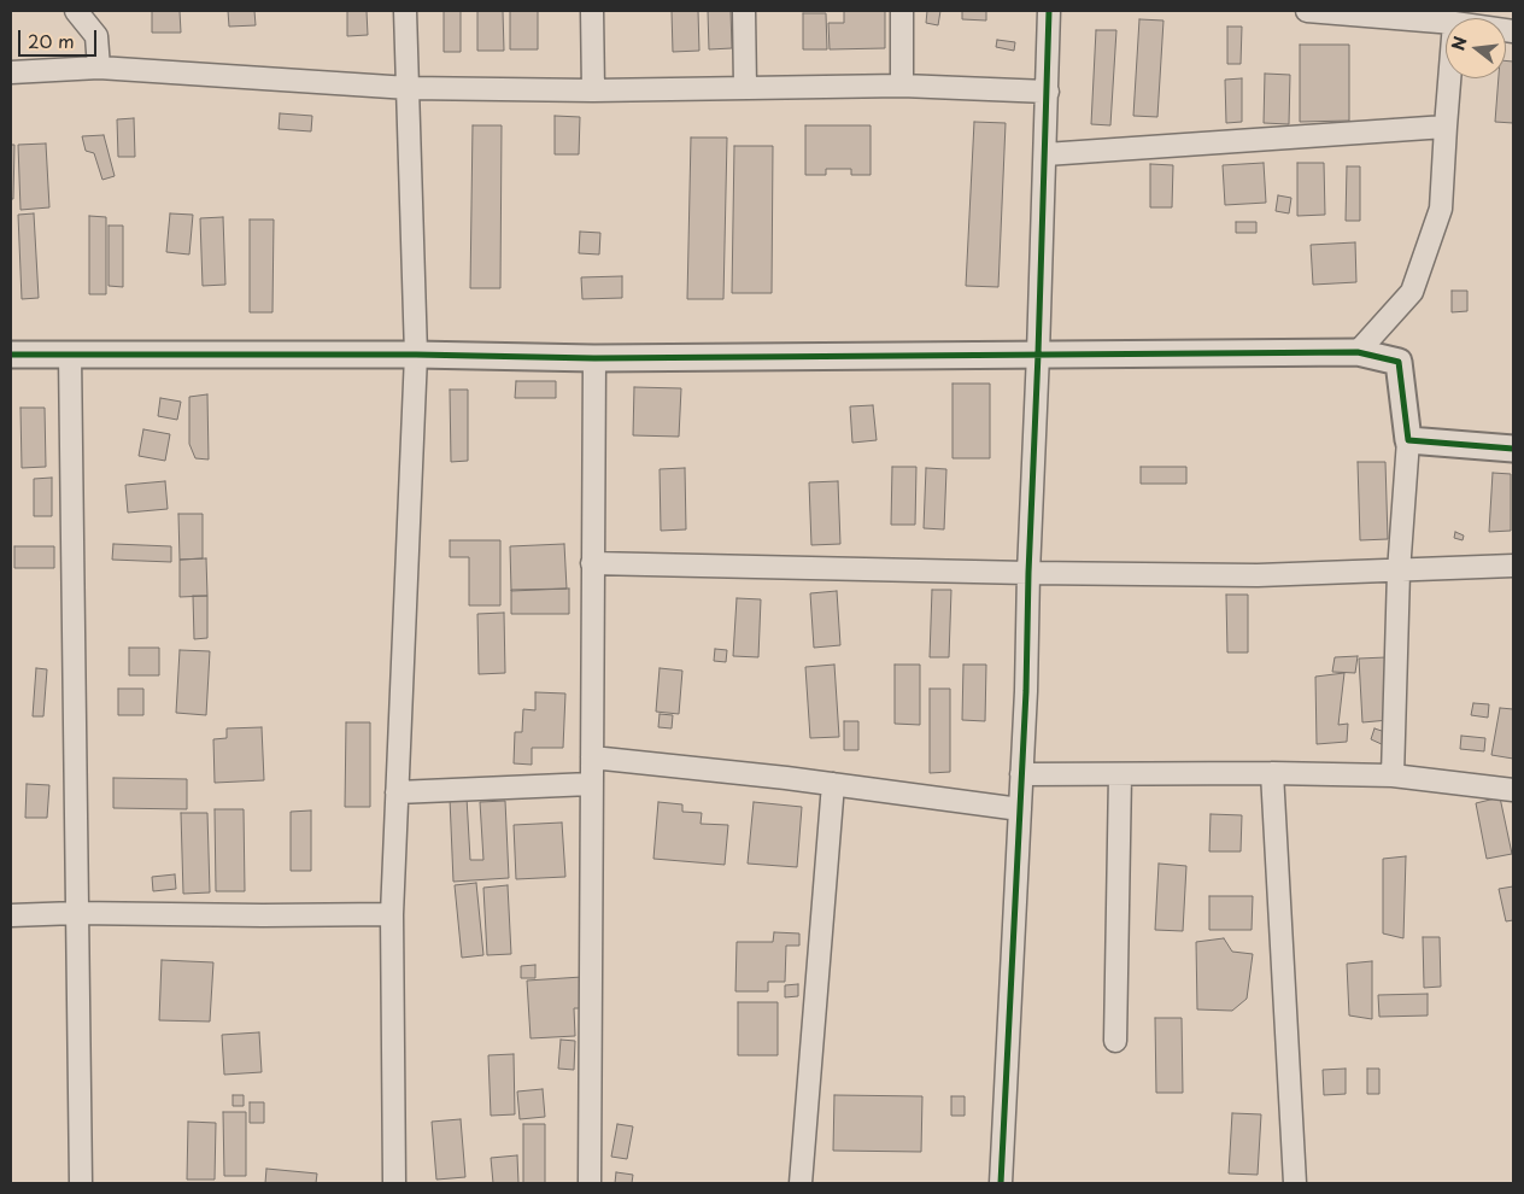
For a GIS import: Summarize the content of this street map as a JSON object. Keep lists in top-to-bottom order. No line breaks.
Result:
{"scale_bar":"20 m","north":"left"}
